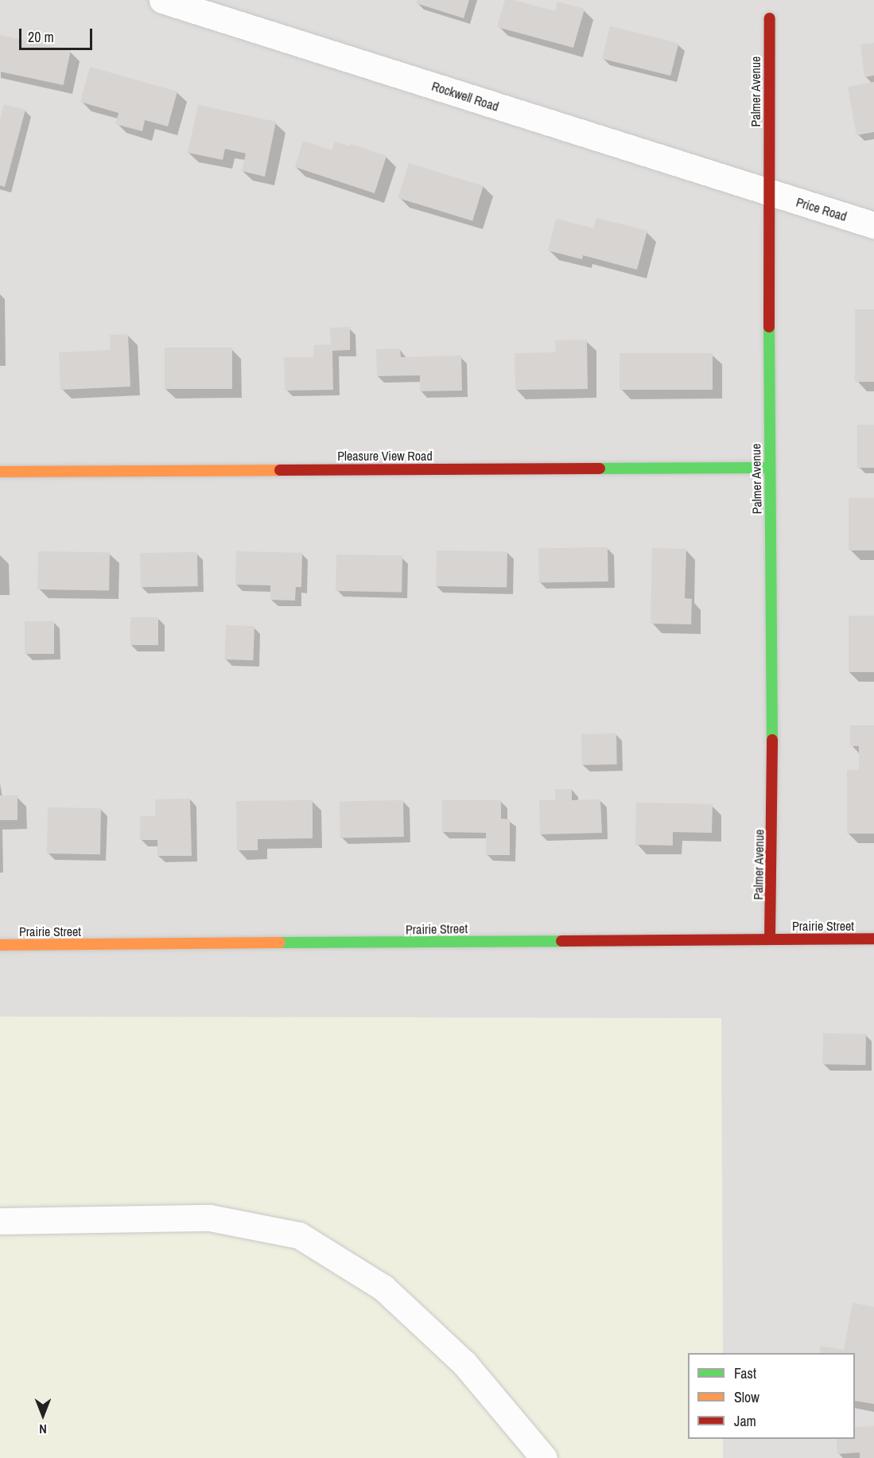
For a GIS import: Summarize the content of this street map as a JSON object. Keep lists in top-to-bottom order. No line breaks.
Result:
{"streets":{"street":["Palmer Avenue","Rockwell Road","Price Road","Pleasure View Road","Prairie Street"]},"crossings":[["Palmer Avenue","Rockwell Road"],["Palmer Avenue","Price Road"],["Palmer Avenue","Pleasure View Road"],["Palmer Avenue","Prairie Street"],["Rockwell Road","Price Road"]],"legend":["Fast","Slow","Jam"],"scale_bar":"20 m","north":"bottom"}
